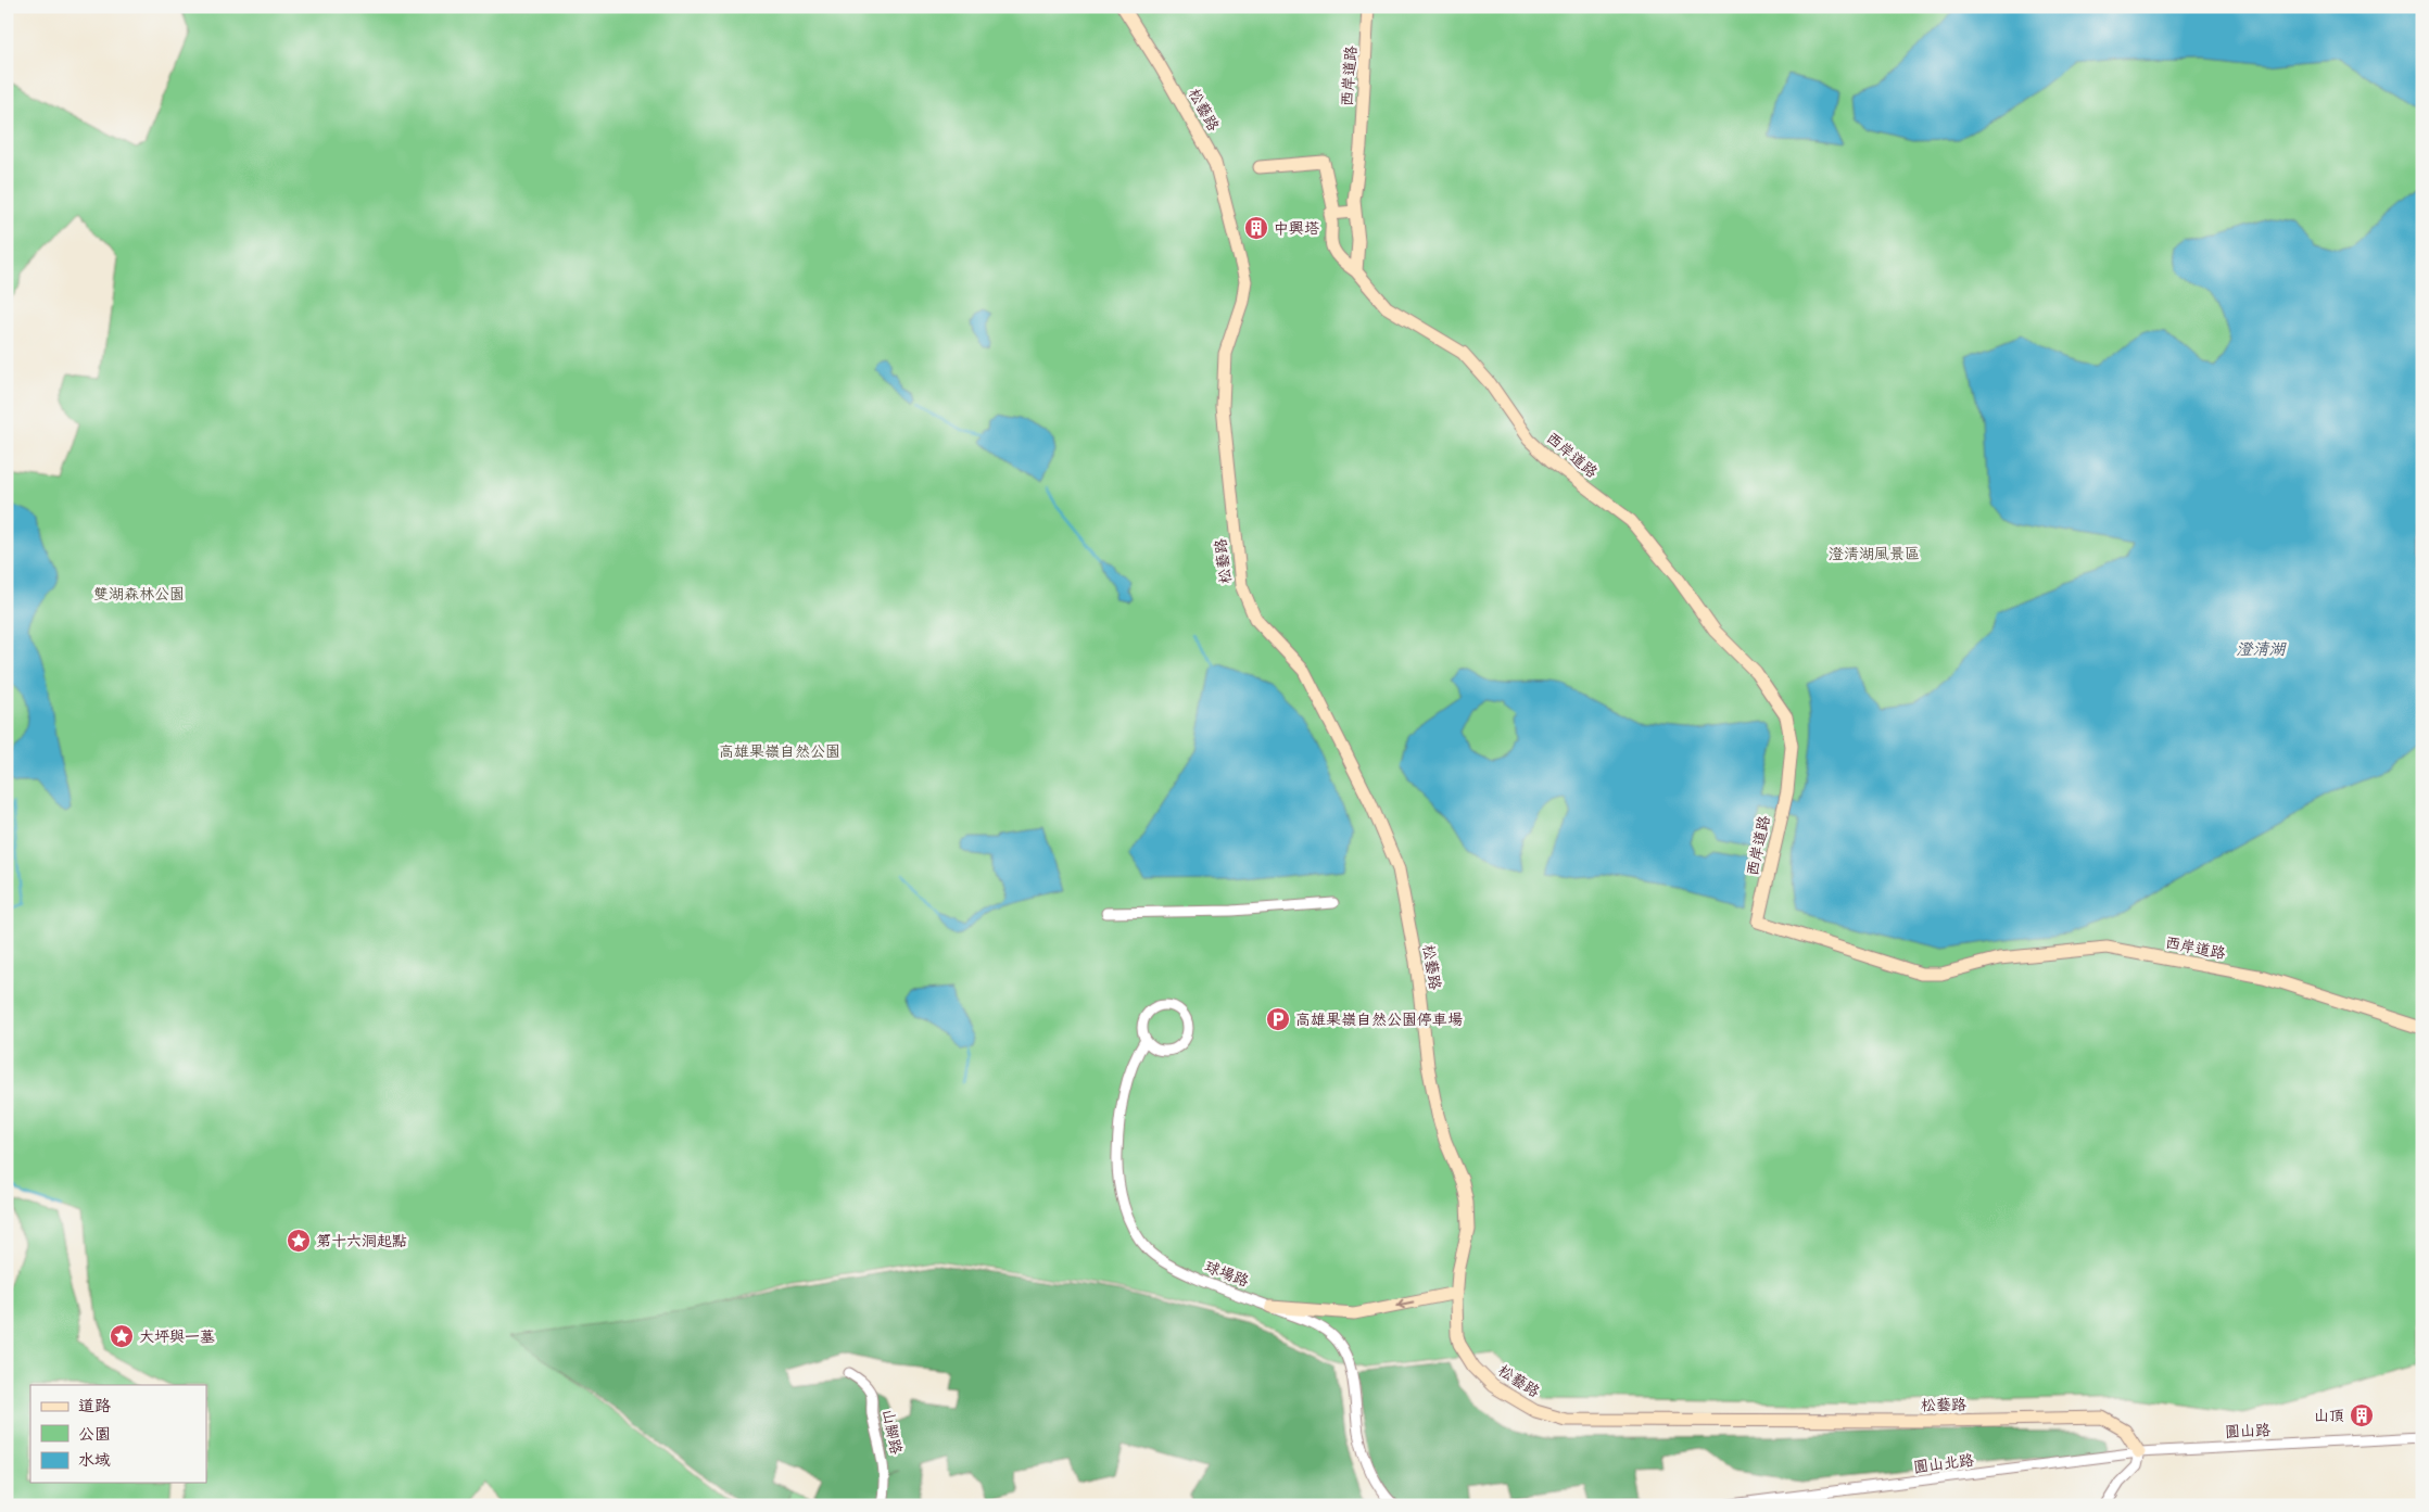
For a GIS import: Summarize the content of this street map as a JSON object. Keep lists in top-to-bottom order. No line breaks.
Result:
{"streets":{"street":["西岸道路","松藝路","球場路","圓山路","山腳路","圓山北路"]},"crossings":[["松藝路","圓山路"],["松藝路","圓山北路"],["圓山路","圓山北路"]],"water":["澄清湖"],"parks":["澄清湖風景區","雙湖森林公園","高雄果嶺自然公園"],"places":{"building":["中興塔","山頂"],"parking":["高雄果嶺自然公園停車場"],"place":["第十六洞起點","大坪與一墓"]},"legend":["道路","公園","水域"]}
